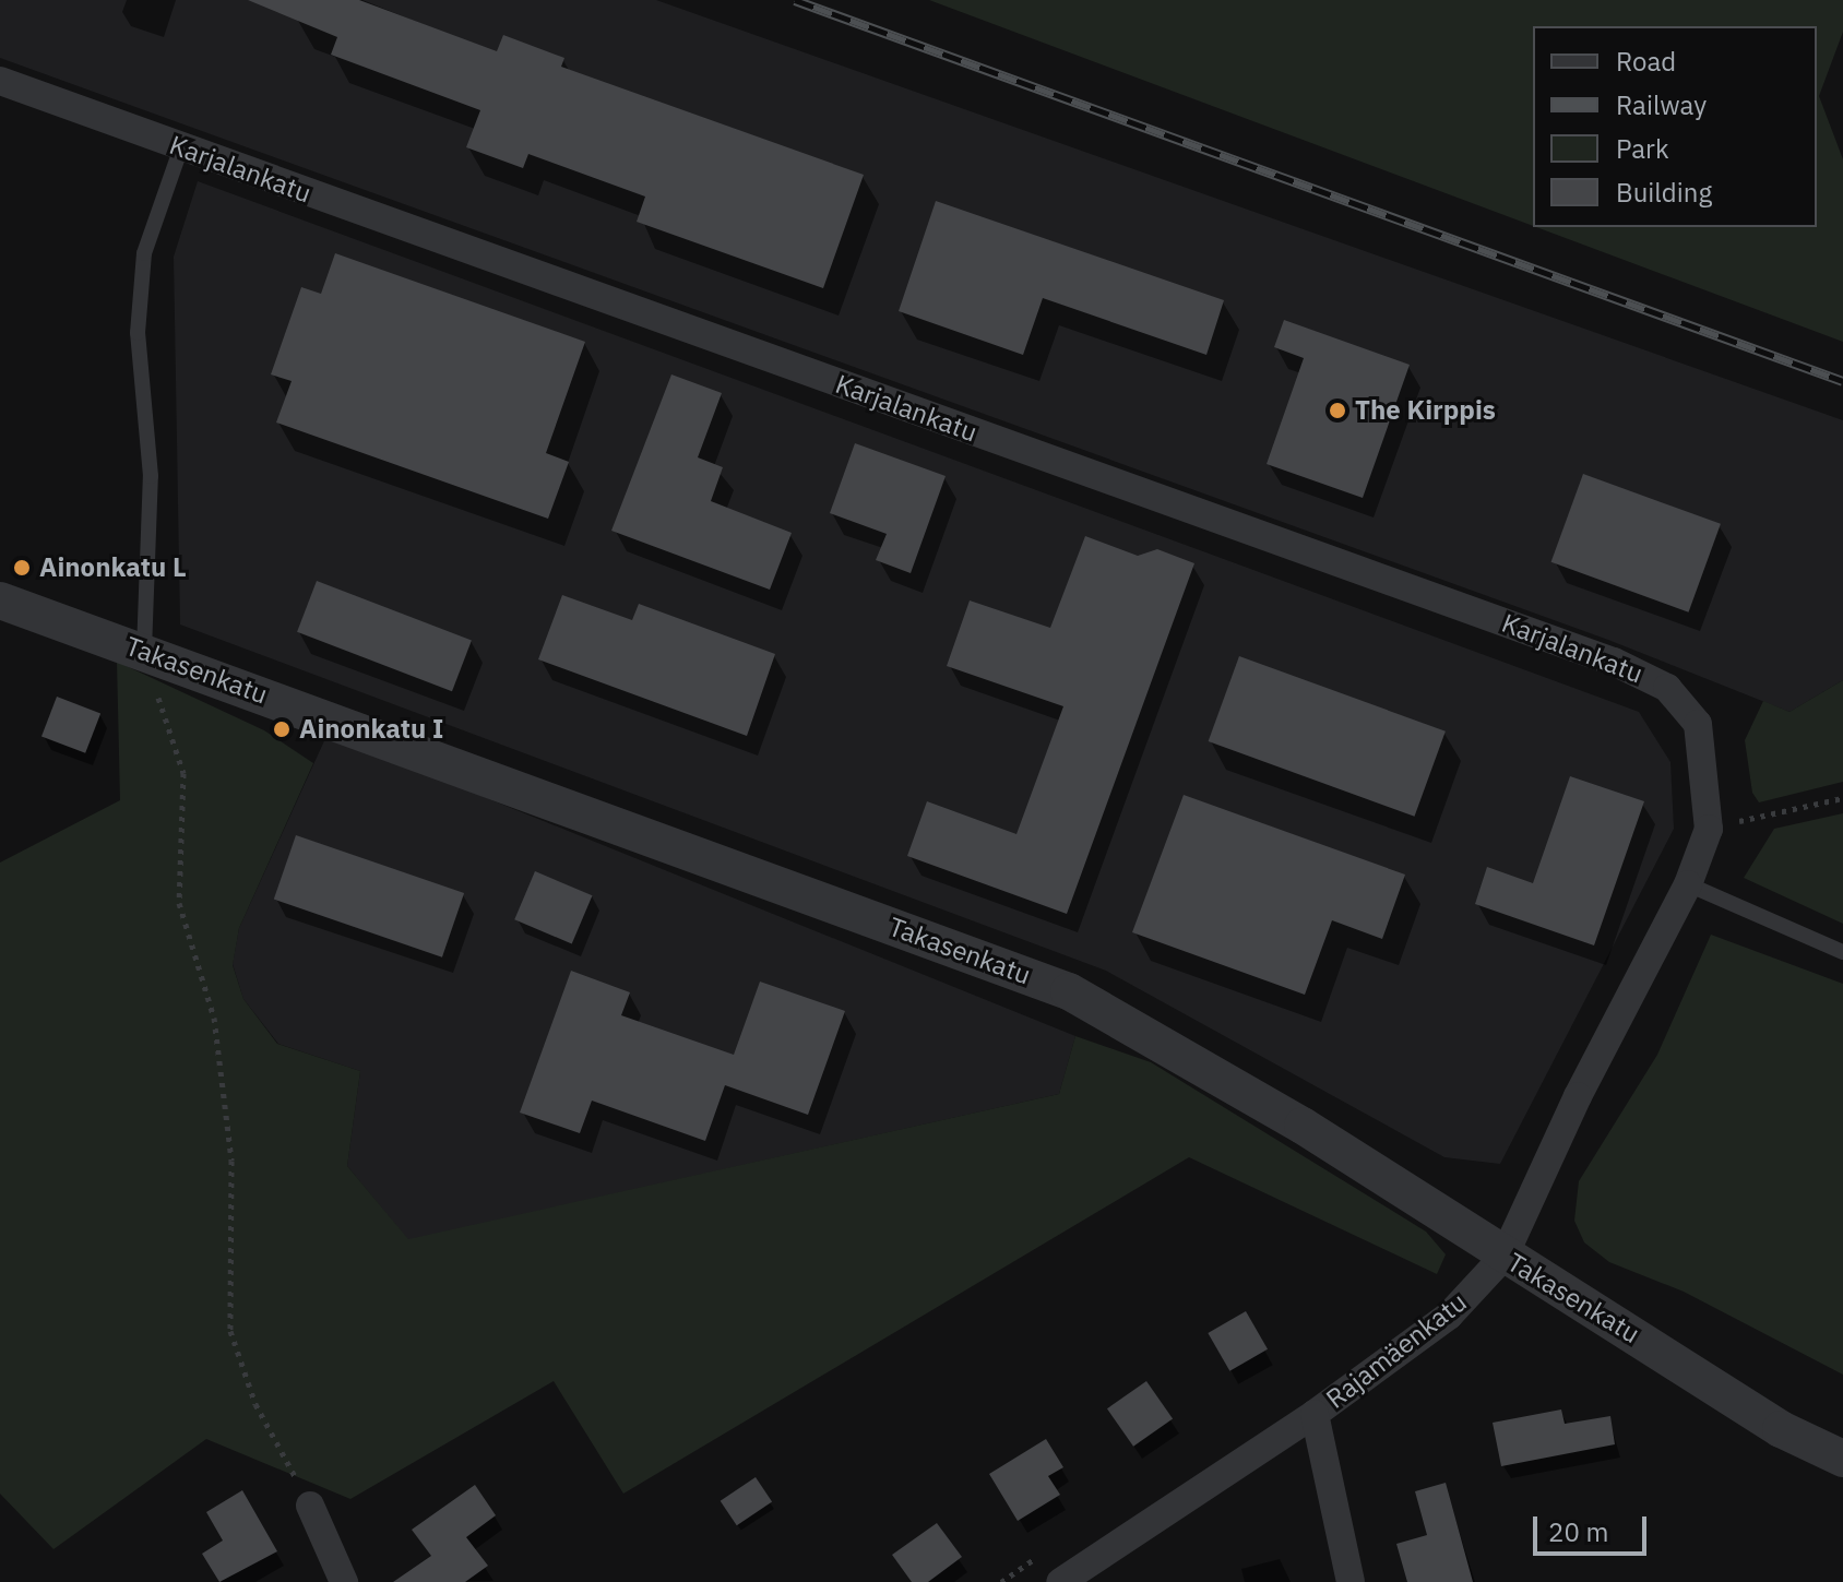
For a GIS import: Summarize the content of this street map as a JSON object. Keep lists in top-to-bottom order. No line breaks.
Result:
{"streets":{"street":["Karjalankatu","Takasenkatu","Rajamäenkatu"]},"crossings":[["Karjalankatu","Rajamäenkatu"],["Takasenkatu","Rajamäenkatu"]],"places":["The Kirppis","Ainonkatu L","Ainonkatu I"],"legend":["Road","Railway","Park","Building"],"scale_bar":"20 m"}
